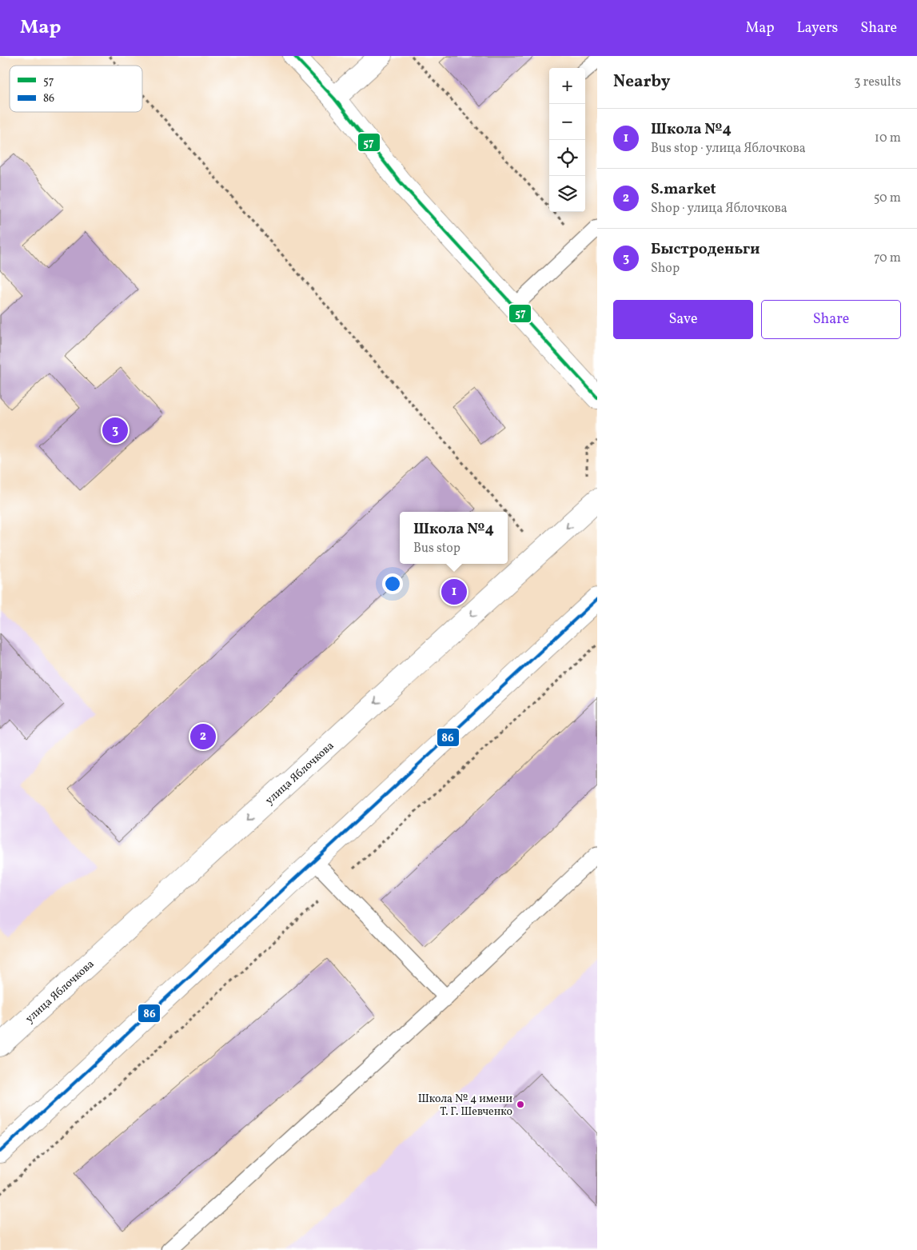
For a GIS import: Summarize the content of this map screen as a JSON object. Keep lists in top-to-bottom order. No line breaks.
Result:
{"streets":{"main road":["улица Яблочкова"]},"places":["Школа № 4 имени Т. Г. Шевченко"],"lines":["transit line 57","transit line 86"],"legend":["57","86"],"page":{"header":"Map","nav":["Map","Layers","Share"],"heading":["Nearby","3 results"],"map_buttons":["+","−"],"list":[{"mark":"1","name":"Школа №4","note":"Bus stop · улица Яблочкова","value":"10 m"},{"mark":"2","name":"S.market","note":"Shop · улица Яблочкова","value":"50 m"},{"mark":"3","name":"Быстроденьги","note":"Shop","value":"70 m"}],"buttons":["Save","Share"],"pins":["3","1","2"],"popup":["Школа №4","Bus stop"]}}
